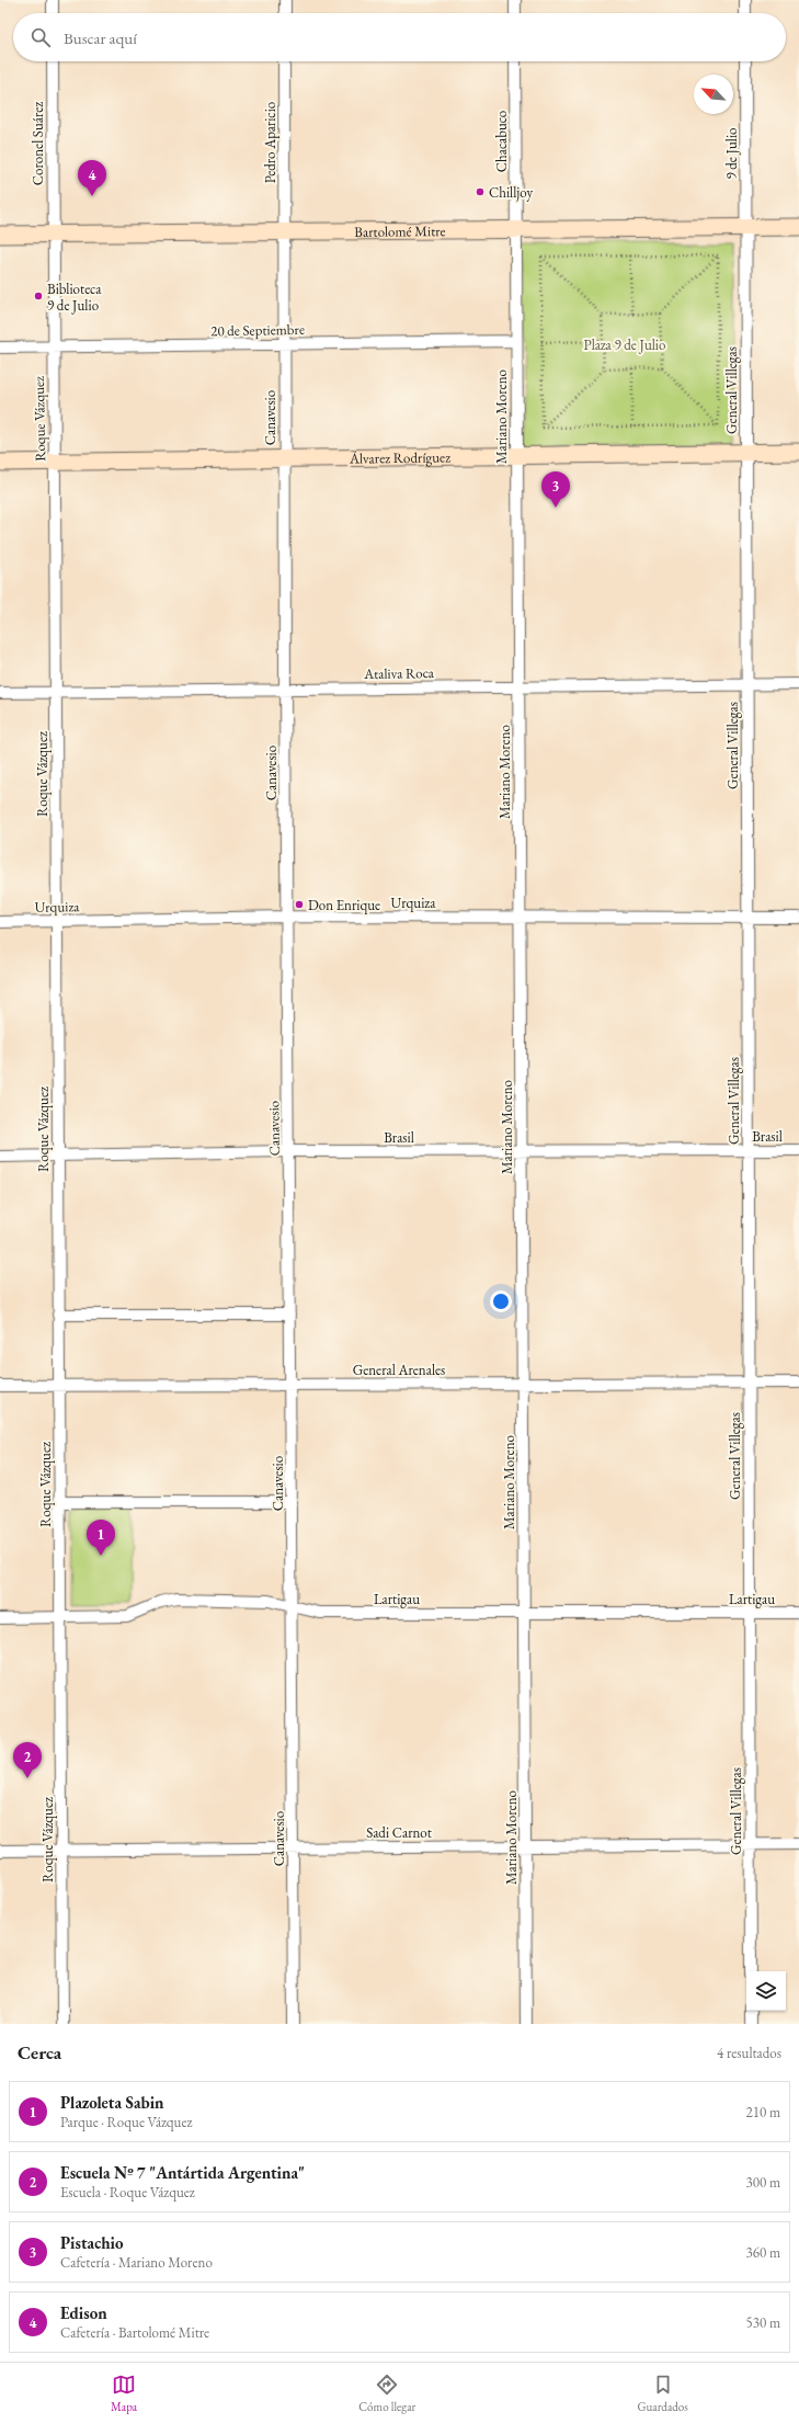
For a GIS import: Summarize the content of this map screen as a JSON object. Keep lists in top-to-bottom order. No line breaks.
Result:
{"streets":{"main road":["Bartolomé Mitre","Álvarez Rodríguez"],"street":["Chacabuco","Pedro Aparicio","Coronel Suárez","9 de Julio","20 de Septiembre","General Villegas","Mariano Moreno","Canavesio","Roque Vázquez","Ataliva Roca","Urquiza","Brasil","General Arenales","Lartigau","Sadi Carnot"]},"crossings":[["Chacabuco","Bartolomé Mitre"],["Chacabuco","Mariano Moreno"],["Pedro Aparicio","Bartolomé Mitre"],["Pedro Aparicio","Canavesio"],["Coronel Suárez","Bartolomé Mitre"],["Coronel Suárez","Roque Vázquez"],["9 de Julio","Bartolomé Mitre"],["9 de Julio","General Villegas"],["Bartolomé Mitre","General Villegas"],["Bartolomé Mitre","Mariano Moreno"],["Bartolomé Mitre","Canavesio"],["Bartolomé Mitre","Roque Vázquez"],["20 de Septiembre","Mariano Moreno"],["20 de Septiembre","Canavesio"],["20 de Septiembre","Roque Vázquez"],["General Villegas","Álvarez Rodríguez"],["General Villegas","Ataliva Roca"],["General Villegas","Urquiza"],["General Villegas","Brasil"],["General Villegas","General Arenales"],["General Villegas","Lartigau"],["General Villegas","Sadi Carnot"],["Mariano Moreno","Álvarez Rodríguez"],["Mariano Moreno","Ataliva Roca"],["Mariano Moreno","Urquiza"],["Mariano Moreno","Brasil"],["Mariano Moreno","General Arenales"],["Mariano Moreno","Lartigau"],["Mariano Moreno","Sadi Carnot"],["Canavesio","Álvarez Rodríguez"],["Canavesio","Ataliva Roca"],["Canavesio","Urquiza"],["Canavesio","Brasil"],["Canavesio","General Arenales"],["Canavesio","Lartigau"],["Canavesio","Sadi Carnot"],["Roque Vázquez","Álvarez Rodríguez"],["Roque Vázquez","Ataliva Roca"],["Roque Vázquez","Urquiza"],["Roque Vázquez","Brasil"],["Roque Vázquez","General Arenales"],["Roque Vázquez","Lartigau"],["Roque Vázquez","Sadi Carnot"]],"parks":["Plaza 9 de Julio"],"places":["Chilljoy","Biblioteca 9 de Julio","Don Enrique"],"north":"top left","page":{"search":"Buscar aquí","pins":["4","3","1","2"],"heading":["Cerca","4 resultados"],"list":[{"mark":"1","name":"Plazoleta Sabin","note":"Parque · Roque Vázquez","value":"210 m"},{"mark":"2","name":"Escuela Nº 7 \"Antártida Argentina\"","note":"Escuela · Roque Vázquez","value":"300 m"},{"mark":"3","name":"Pistachio","note":"Cafetería · Mariano Moreno","value":"360 m"},{"mark":"4","name":"Edison","note":"Cafetería · Bartolomé Mitre","value":"530 m"}],"nav":["Mapa","Cómo llegar","Guardados"]}}
